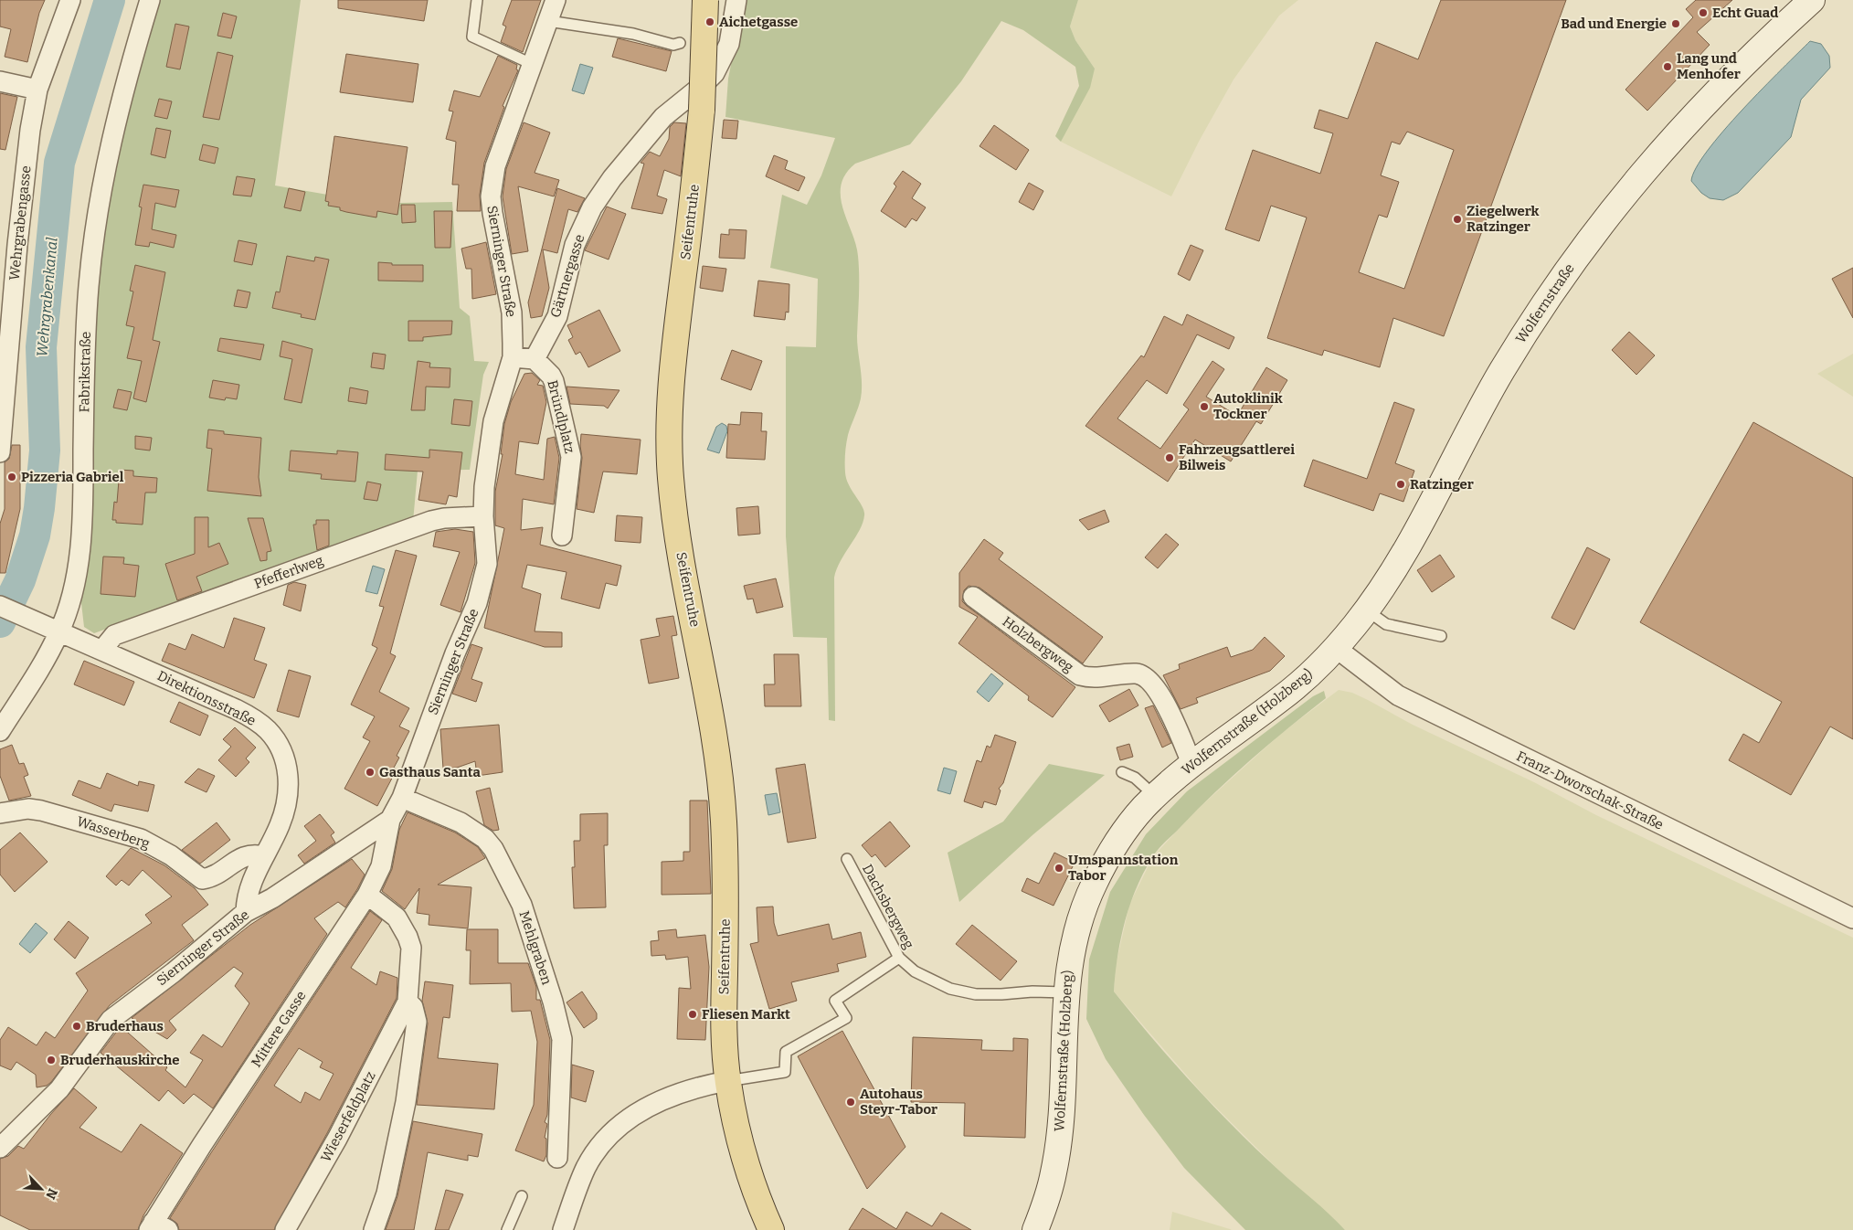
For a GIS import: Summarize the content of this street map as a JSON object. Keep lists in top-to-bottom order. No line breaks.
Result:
{"streets":{"main road":["Seifentruhe","Wolfernstraße","Wolfernstraße (Holzberg)"],"street":["Wehrgrabengasse","Sierninger Straße","Gärtnergasse","Fabrikstraße","Bründlplatz","Pfefferlweg","Holzbergweg","Direktionsstraße","Franz-Dworschak-Straße","Wasserberg","Mehlgraben","Mittere Gasse","Wieserfeldplatz"],"lane":["Dachsbergweg"]},"crossings":[["Seifentruhe","Gärtnergasse"],["Sierninger Straße","Pfefferlweg"],["Sierninger Straße","Direktionsstraße"],["Sierninger Straße","Mehlgraben"],["Sierninger Straße","Mittere Gasse"],["Gärtnergasse","Bründlplatz"],["Wolfernstraße","Wolfernstraße (Holzberg)"],["Wolfernstraße","Franz-Dworschak-Straße"],["Fabrikstraße","Direktionsstraße"],["Pfefferlweg","Direktionsstraße"],["Holzbergweg","Wolfernstraße (Holzberg)"],["Direktionsstraße","Wasserberg"],["Wolfernstraße (Holzberg)","Franz-Dworschak-Straße"],["Wolfernstraße (Holzberg)","Dachsbergweg"],["Mittere Gasse","Wieserfeldplatz"]],"water":["Wehrgrabenkanal"],"places":["Echt Guad","Aichetgasse","Bad und Energie","Lang und Menhofer","Ziegelwerk Ratzinger","Autoklinik Tockner","Fahrzeugsattlerei Bilweis","Pizzeria Gabriel","Ratzinger","Gasthaus Santa","Umspannstation Tabor","Fliesen Markt","Bruderhaus","Bruderhauskirche","Autohaus Steyr-Tabor"],"north":"bottom right"}
